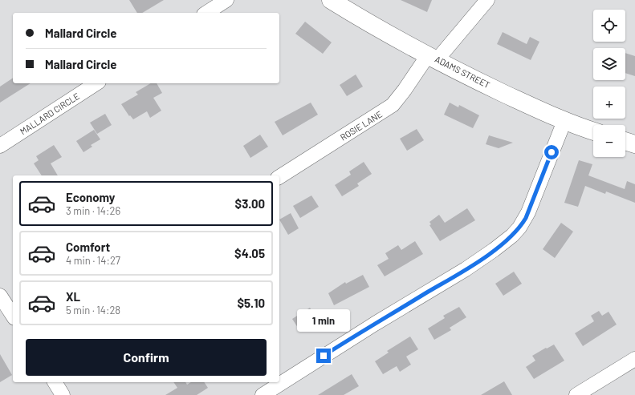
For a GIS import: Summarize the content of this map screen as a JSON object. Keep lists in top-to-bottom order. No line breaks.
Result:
{"streets":{"street":["ADAMS STREET","MALLARD CIRCLE","ROSIE LANE"]},"crossings":[["ADAMS STREET","ROSIE LANE"]],"page":{"map_buttons":["+","−"],"banner":["Mallard Circle","Mallard Circle"],"list":[{"name":"Economy","note":"3 min · 14:26","value":"$3.00"},{"name":"Comfort","note":"4 min · 14:27","value":"$4.05"},{"name":"XL","note":"5 min · 14:28","value":"$5.10"}],"bubble":"1 min","buttons":"Confirm"}}
